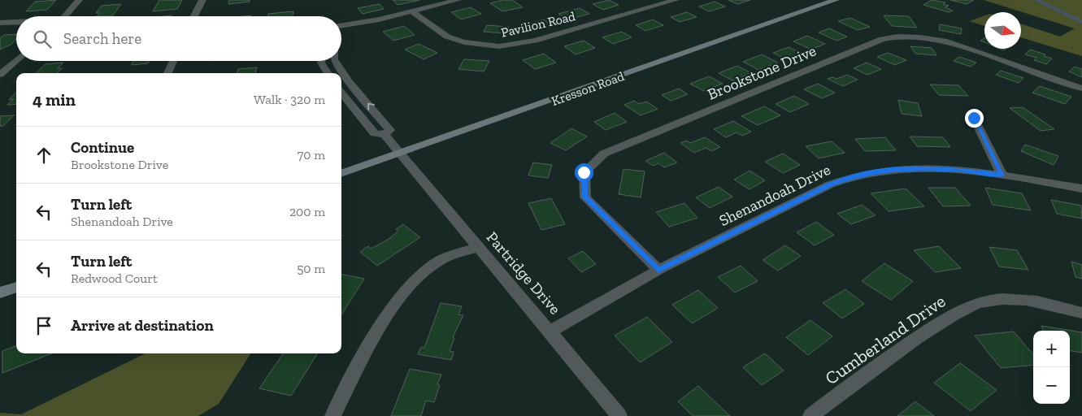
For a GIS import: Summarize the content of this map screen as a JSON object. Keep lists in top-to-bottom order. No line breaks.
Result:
{"streets":{"main road":["Kresson Road"],"street":["Pavilion Road","Brookstone Drive","Shenandoah Drive","Partridge Drive","Cumberland Drive"]},"crossings":[["Brookstone Drive","Shenandoah Drive"],["Kresson Road","Partridge Drive"],["Shenandoah Drive","Partridge Drive"]],"north":"right","page":{"search":"Search here","heading":["4 min","Walk · 320 m"],"list":[["Continue","Brookstone Drive","70 m"],["Turn left","Shenandoah Drive","200 m"],["Turn left","Redwood Court","50 m"],"Arrive at destination"],"map_buttons":["+","−"]}}
